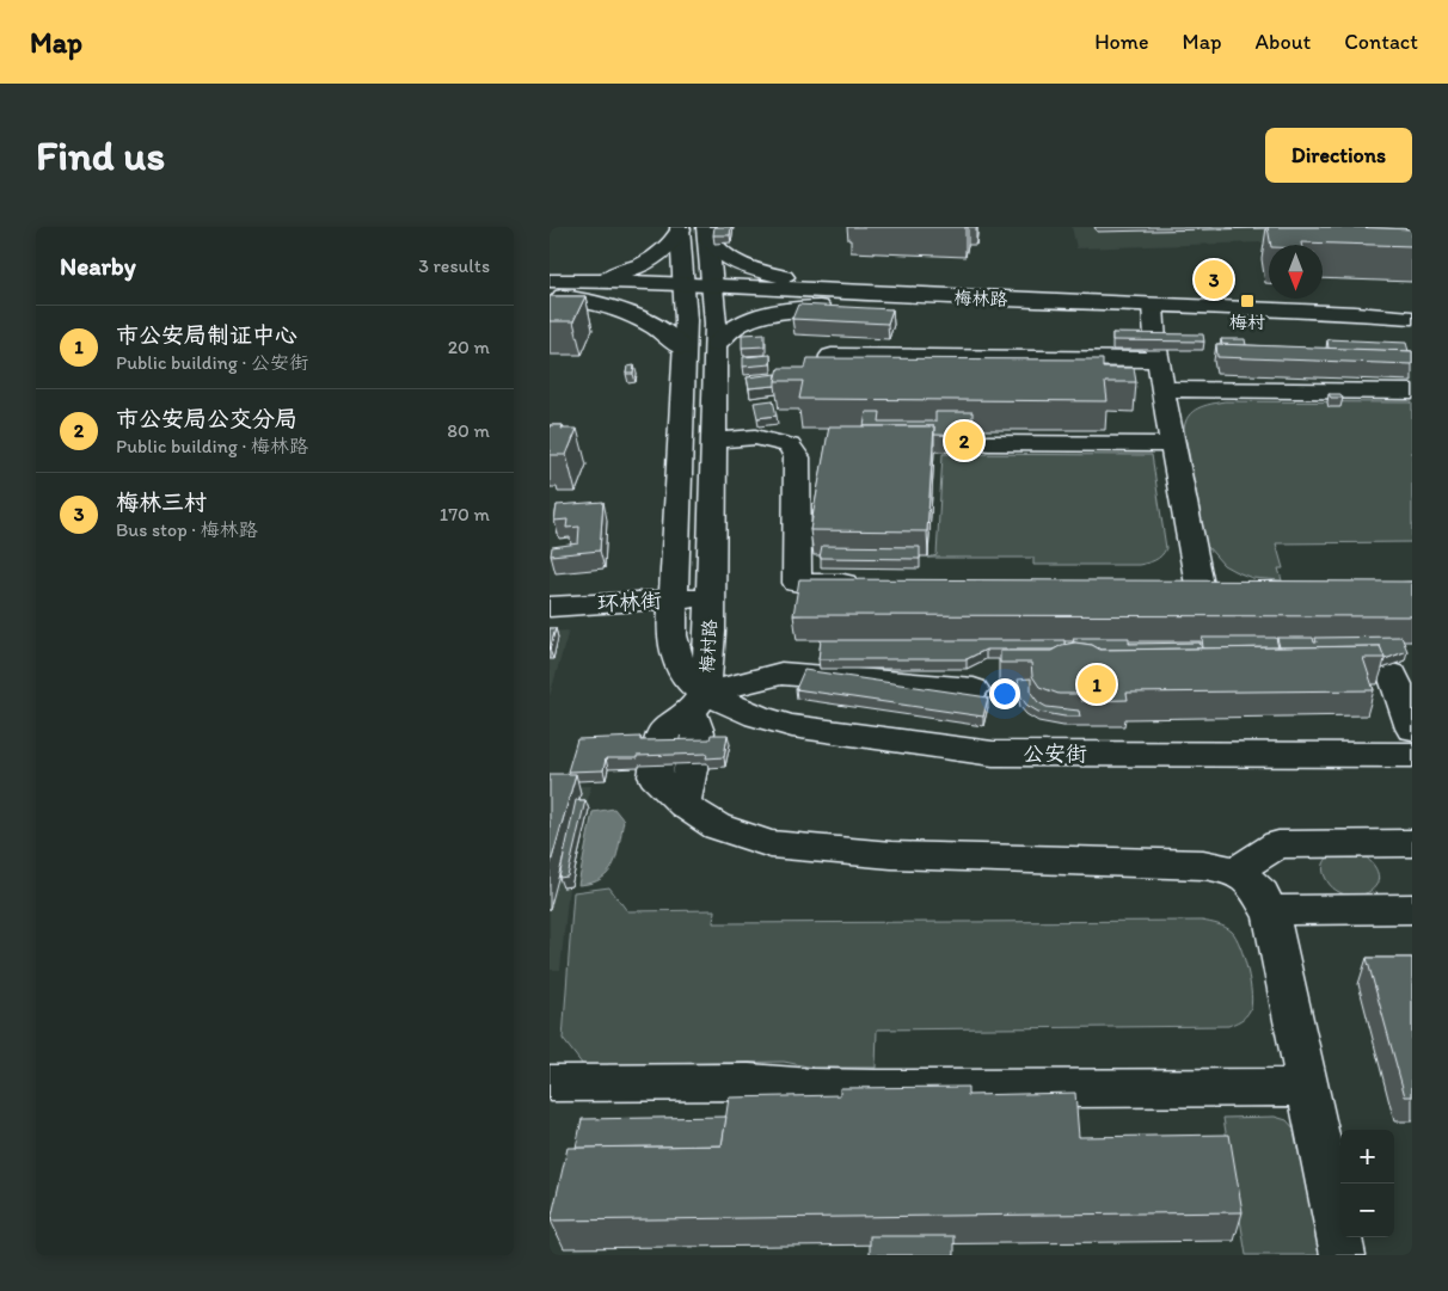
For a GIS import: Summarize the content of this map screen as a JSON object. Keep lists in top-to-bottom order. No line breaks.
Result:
{"streets":{"street":["梅林路","环林街","梅村路","公安街"]},"crossings":[["梅林路","梅村路"],["环林街","梅村路"],["梅村路","公安街"]],"places":{"transit":["梅村"]},"north":"bottom","page":{"header":"Map","nav":["Home","Map","About","Contact"],"buttons":"Directions","title":"Find us","heading":["Nearby","3 results"],"pins":["3","2","1"],"list":[{"mark":"1","name":"市公安局制证中心","note":"Public building · 公安街","value":"20 m"},{"mark":"2","name":"市公安局公交分局","note":"Public building · 梅林路","value":"80 m"},{"mark":"3","name":"梅林三村","note":"Bus stop · 梅林路","value":"170 m"}],"map_buttons":["+","−"]}}
